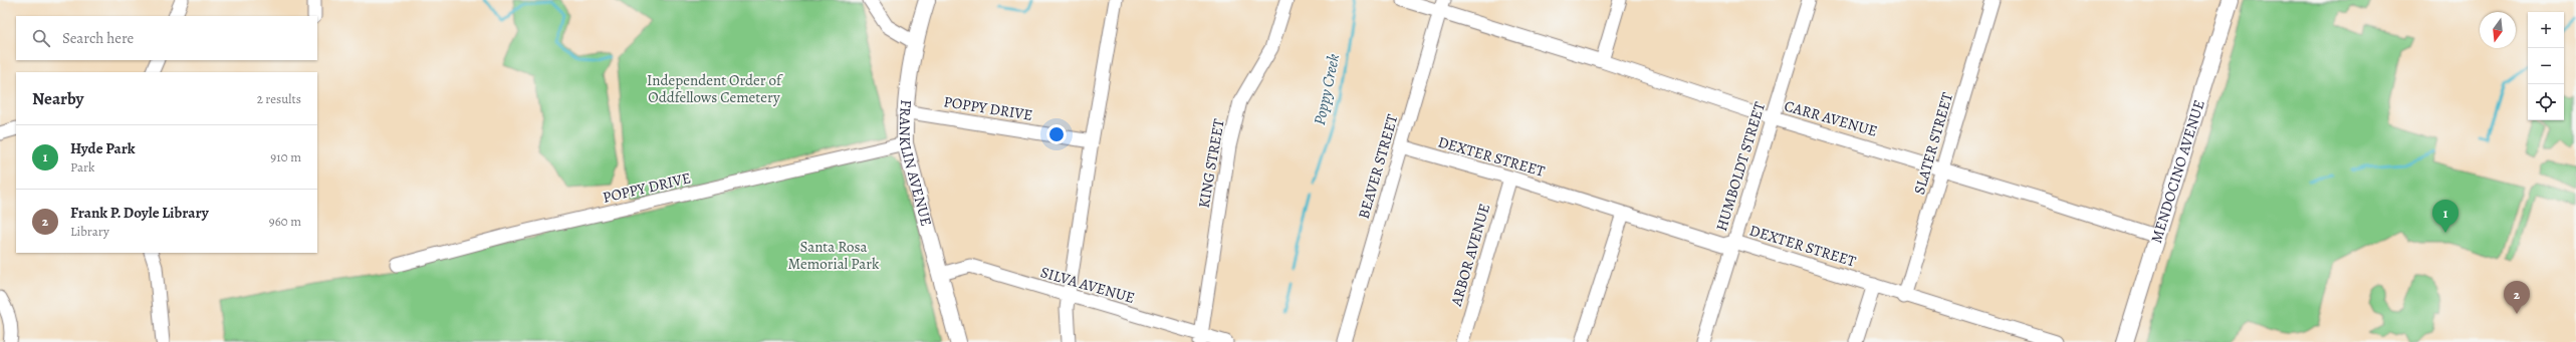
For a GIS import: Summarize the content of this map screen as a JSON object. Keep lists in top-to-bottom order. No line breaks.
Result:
{"streets":{"main road":["FRANKLIN AVENUE","MENDOCINO AVENUE"],"street":["POPPY DRIVE","CARR AVENUE","SLATER STREET","DEXTER STREET","KING STREET","BEAVER STREET","HUMBOLDT STREET","ARBOR AVENUE","SILVA AVENUE"]},"crossings":[["POPPY DRIVE","FRANKLIN AVENUE"],["CARR AVENUE","SLATER STREET"],["CARR AVENUE","BEAVER STREET"],["CARR AVENUE","HUMBOLDT STREET"],["CARR AVENUE","MENDOCINO AVENUE"],["SLATER STREET","DEXTER STREET"],["DEXTER STREET","BEAVER STREET"],["DEXTER STREET","HUMBOLDT STREET"],["DEXTER STREET","ARBOR AVENUE"],["FRANKLIN AVENUE","SILVA AVENUE"],["KING STREET","SILVA AVENUE"]],"water":["Poppy Creek"],"parks":["Independent Order of Oddfellows Cemetery","Santa Rosa Memorial Park"],"north":"bottom","page":{"map_buttons":["+","−"],"search":"Search here","heading":["Nearby","2 results"],"list":[{"mark":"1","name":"Hyde Park","note":"Park","value":"910 m"},{"mark":"2","name":"Frank P. Doyle Library","note":"Library","value":"960 m"}],"pins":["1","2"]}}
